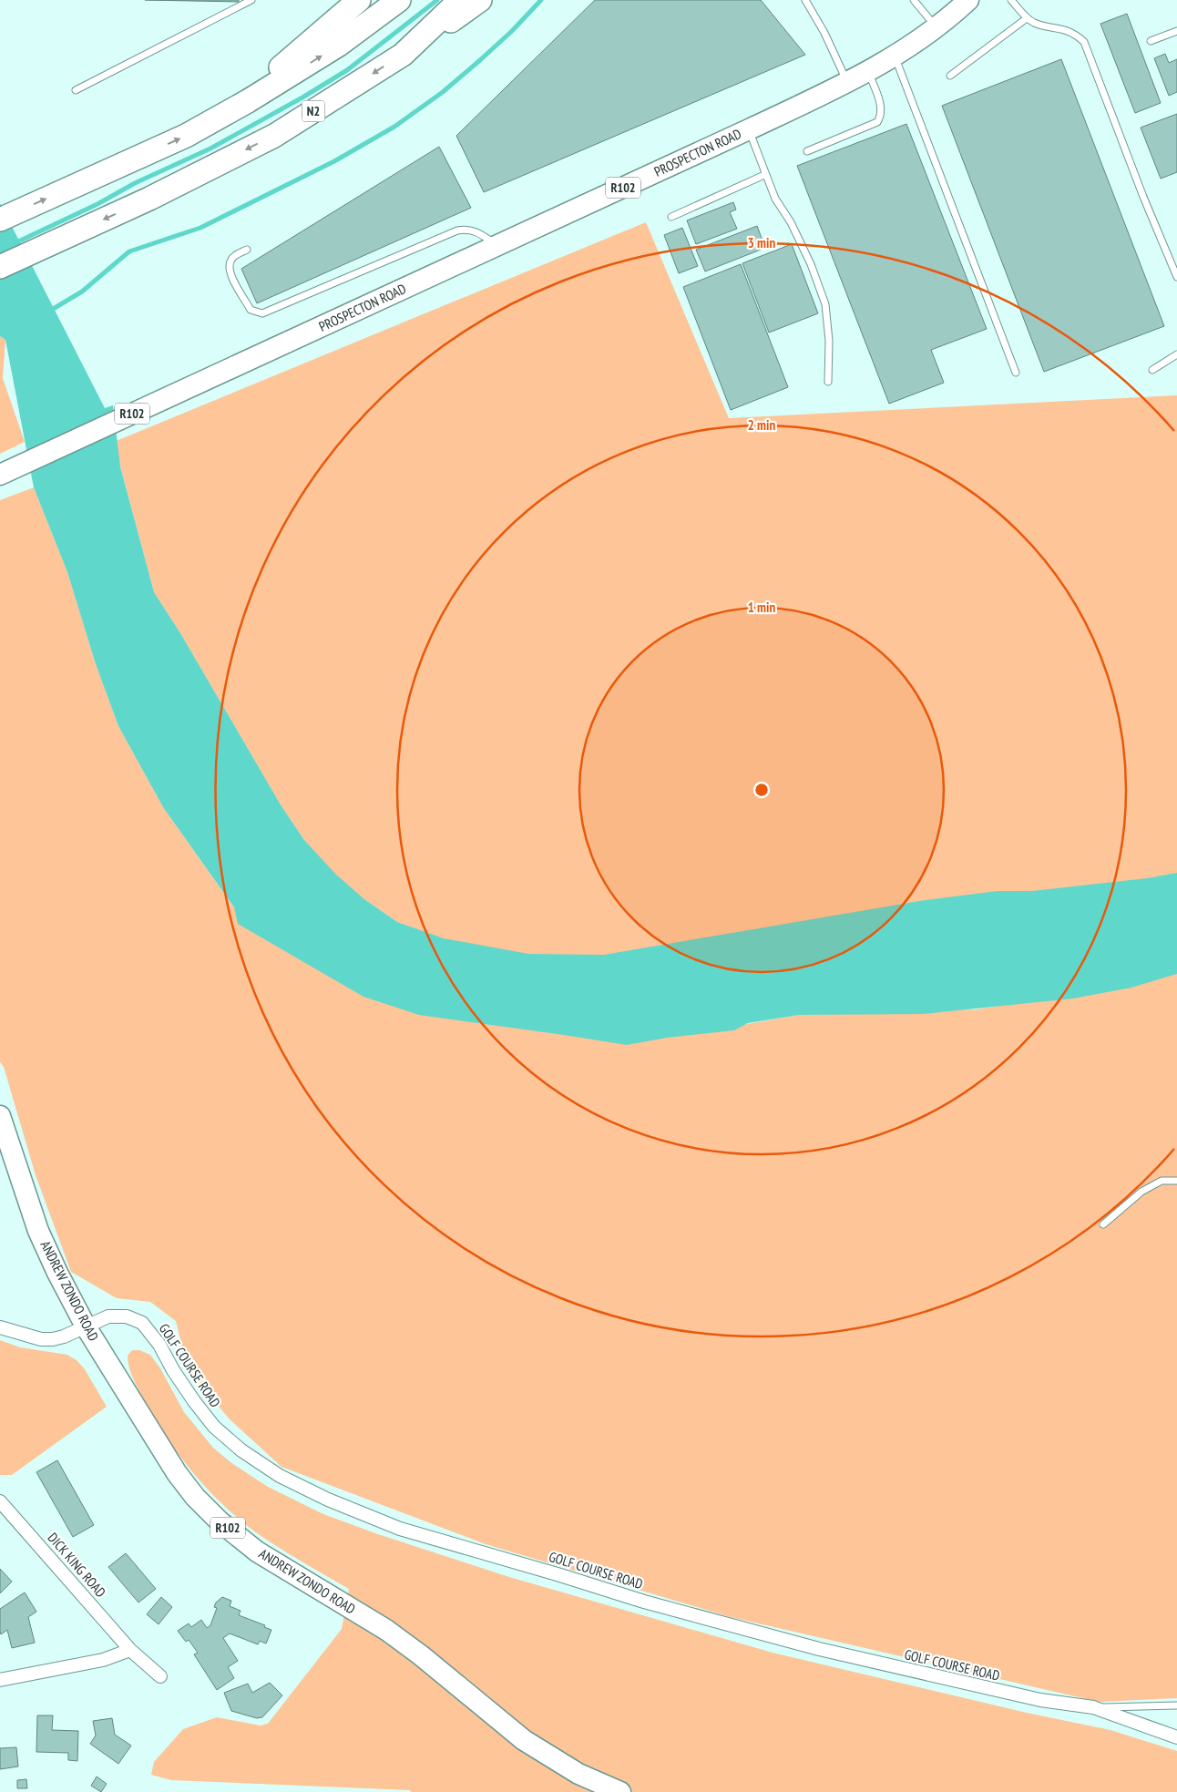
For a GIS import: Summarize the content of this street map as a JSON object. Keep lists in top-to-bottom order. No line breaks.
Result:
{"streets":{"highway":["N2"],"main road":["PROSPECTON ROAD","R102","ANDREW ZONDO ROAD"],"street":["GOLF COURSE ROAD","DICK KING ROAD"]},"crossings":[["ANDREW ZONDO ROAD","GOLF COURSE ROAD"]],"rings":["3 min","2 min","1 min"]}
